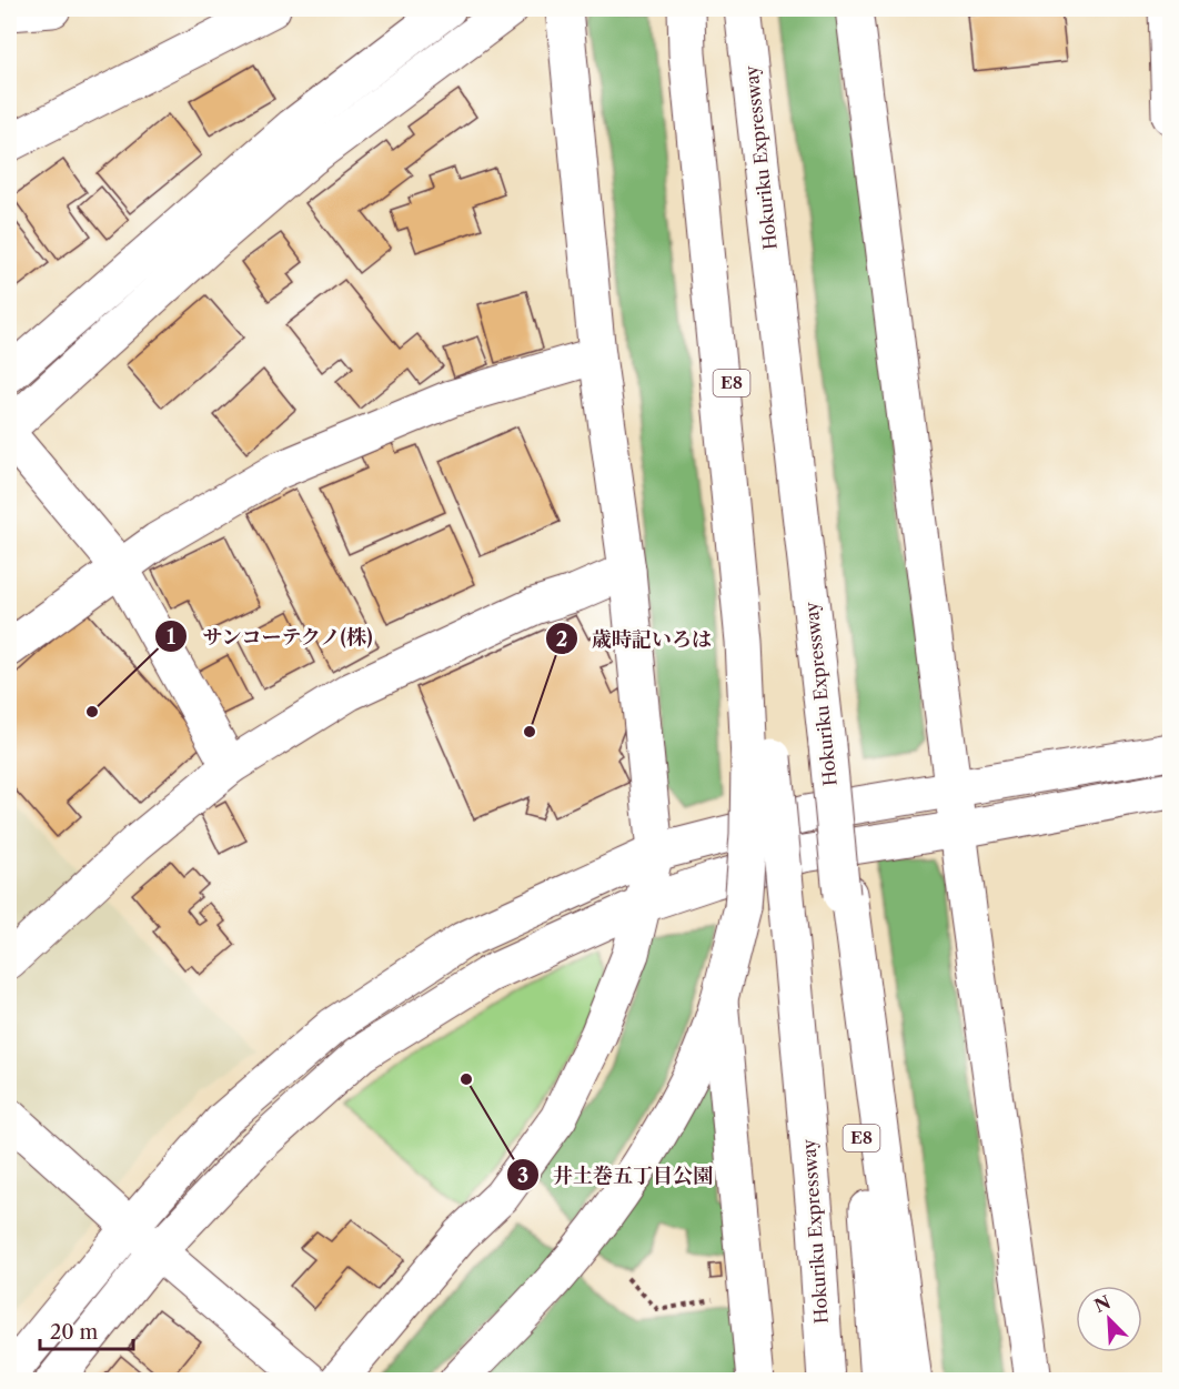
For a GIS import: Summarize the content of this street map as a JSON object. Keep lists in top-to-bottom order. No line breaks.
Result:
{"streets":{"main road":["Hokuriku Expressway","E8"]},"places":["サンコーテクノ(株)","歳時記いろは","井土巻五丁目公園"],"scale_bar":"20 m","north":"top left"}
